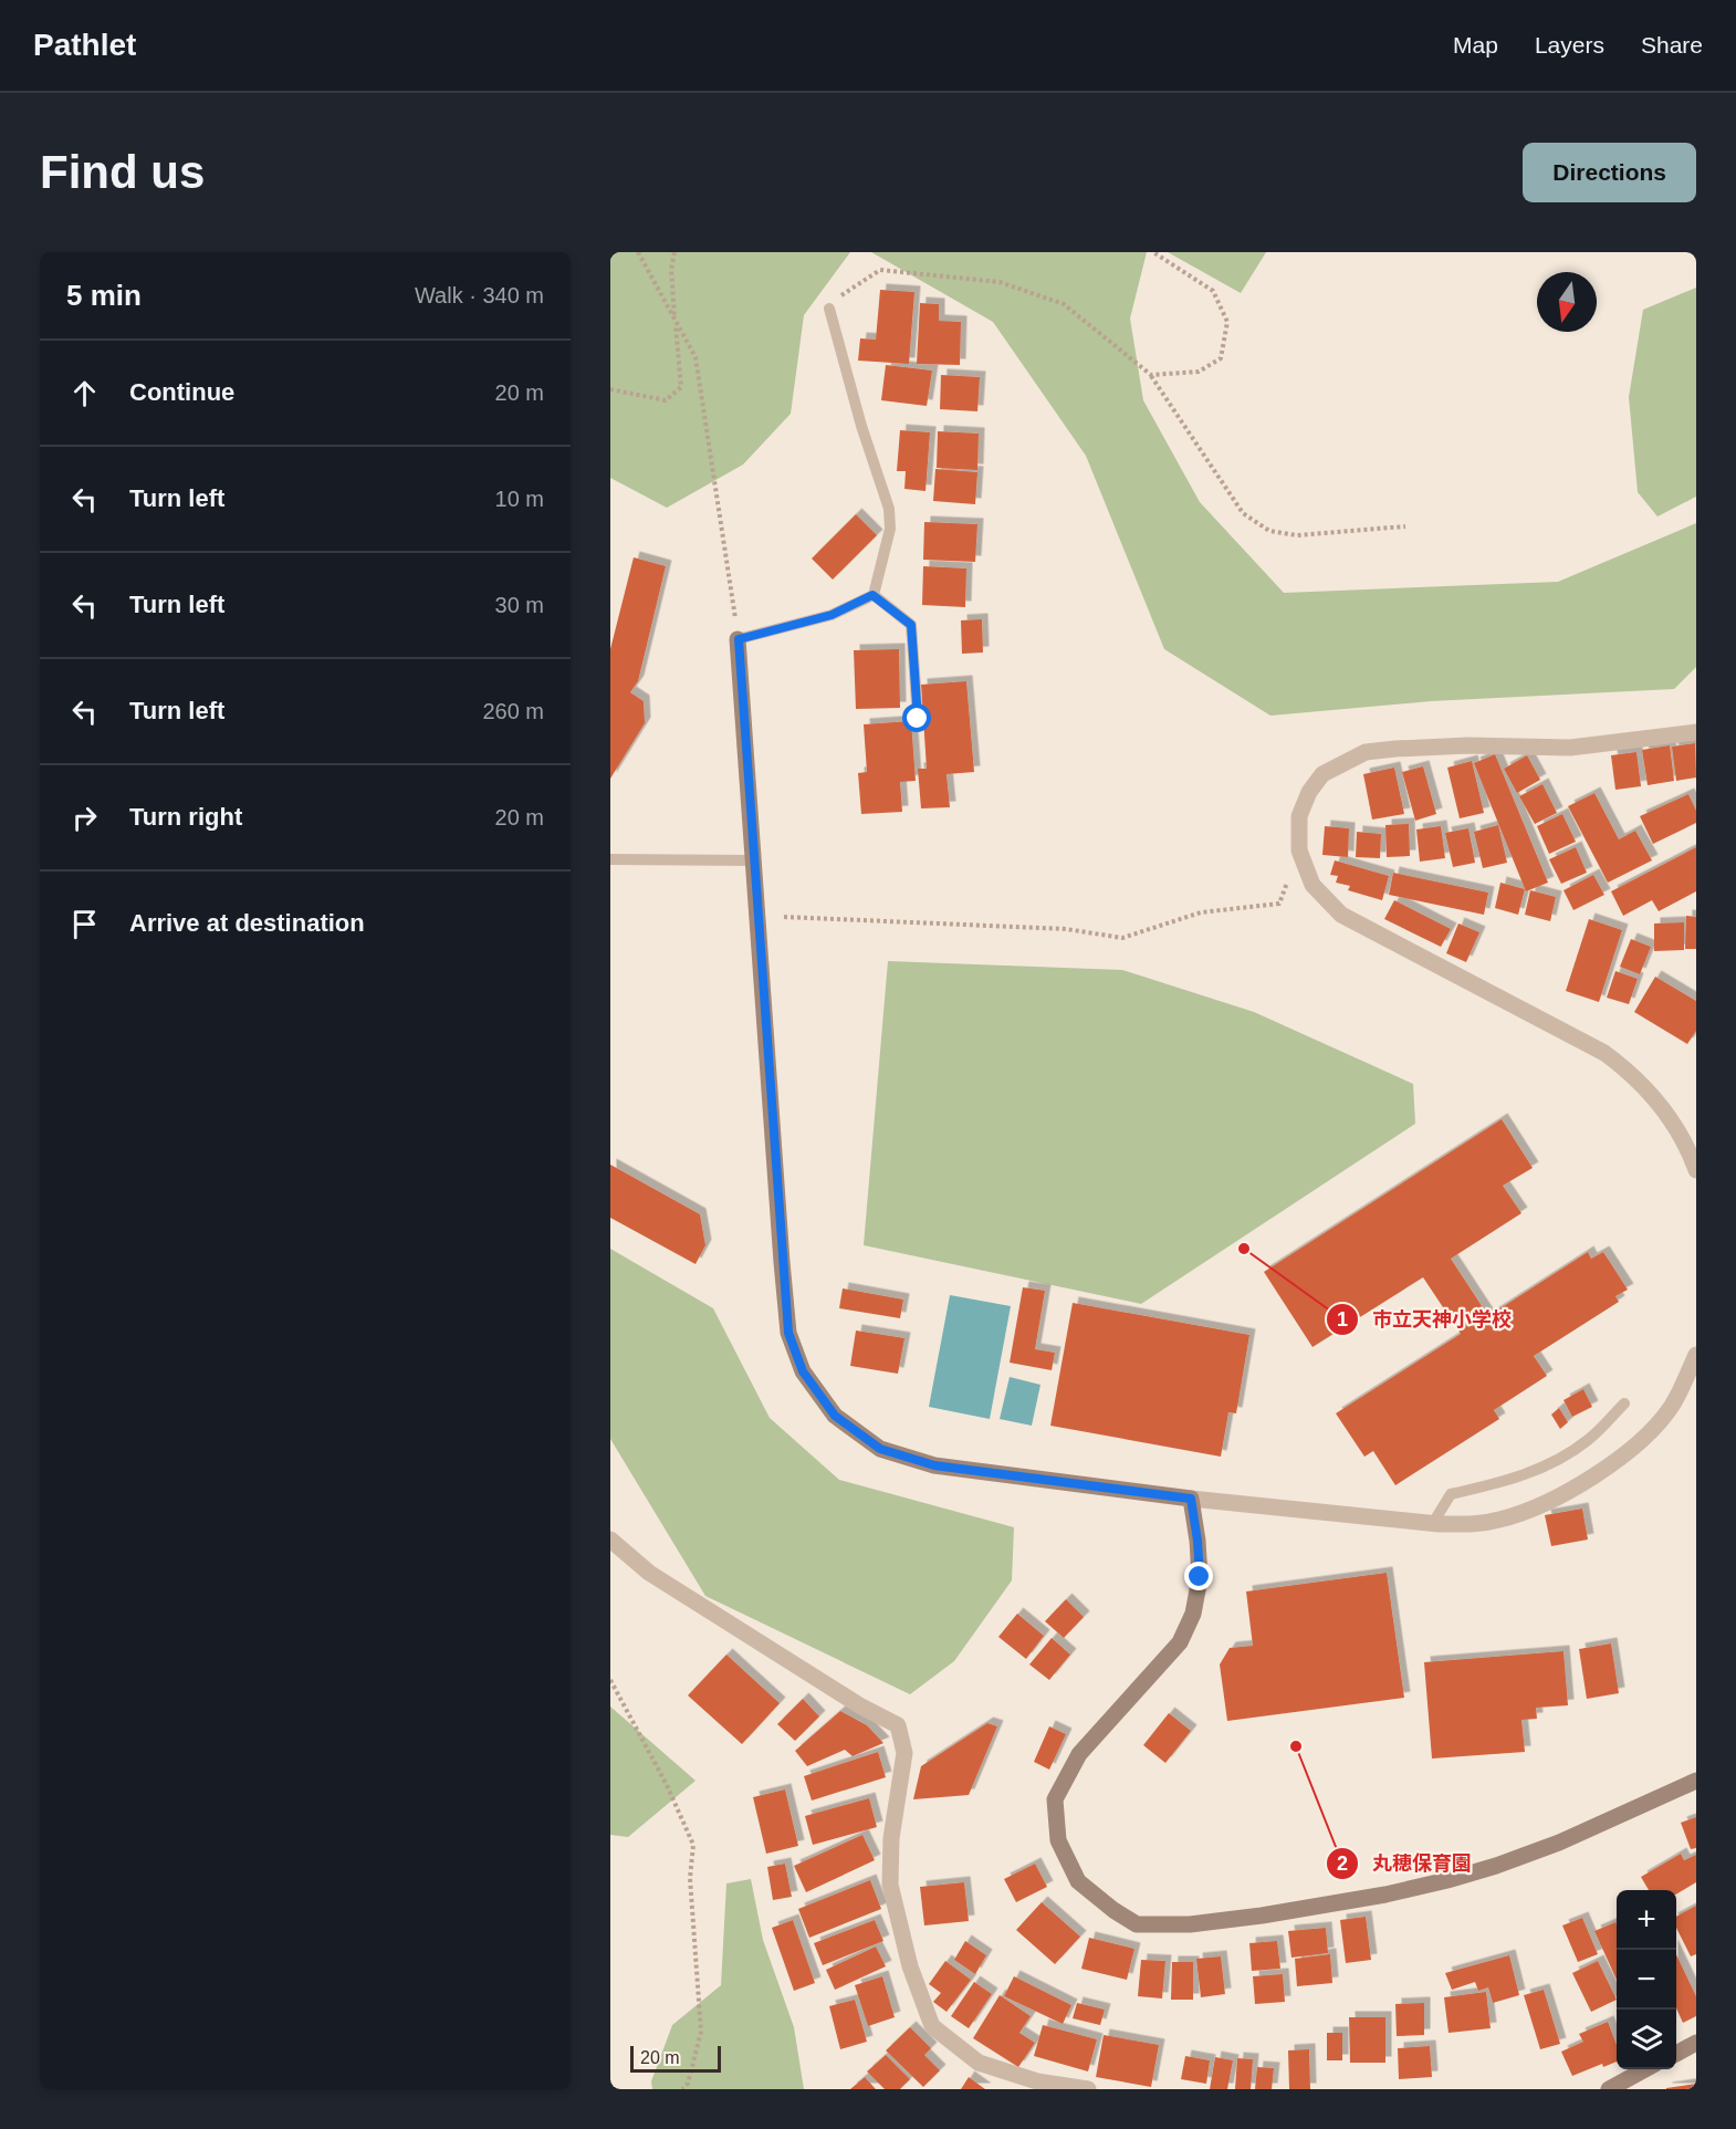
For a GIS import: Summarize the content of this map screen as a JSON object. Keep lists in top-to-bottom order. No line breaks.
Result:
{"places":["市立天神小学校","丸穂保育園"],"scale_bar":"20 m","north":"bottom","page":{"header":"Pathlet","nav":["Map","Layers","Share"],"buttons":"Directions","title":"Find us","heading":["5 min","Walk · 340 m"],"list":[["Continue","20 m"],["Turn left","10 m"],["Turn left","30 m"],["Turn left","260 m"],["Turn right","20 m"],"Arrive at destination"],"map_buttons":["+","−"],"scale":"20 m"}}
